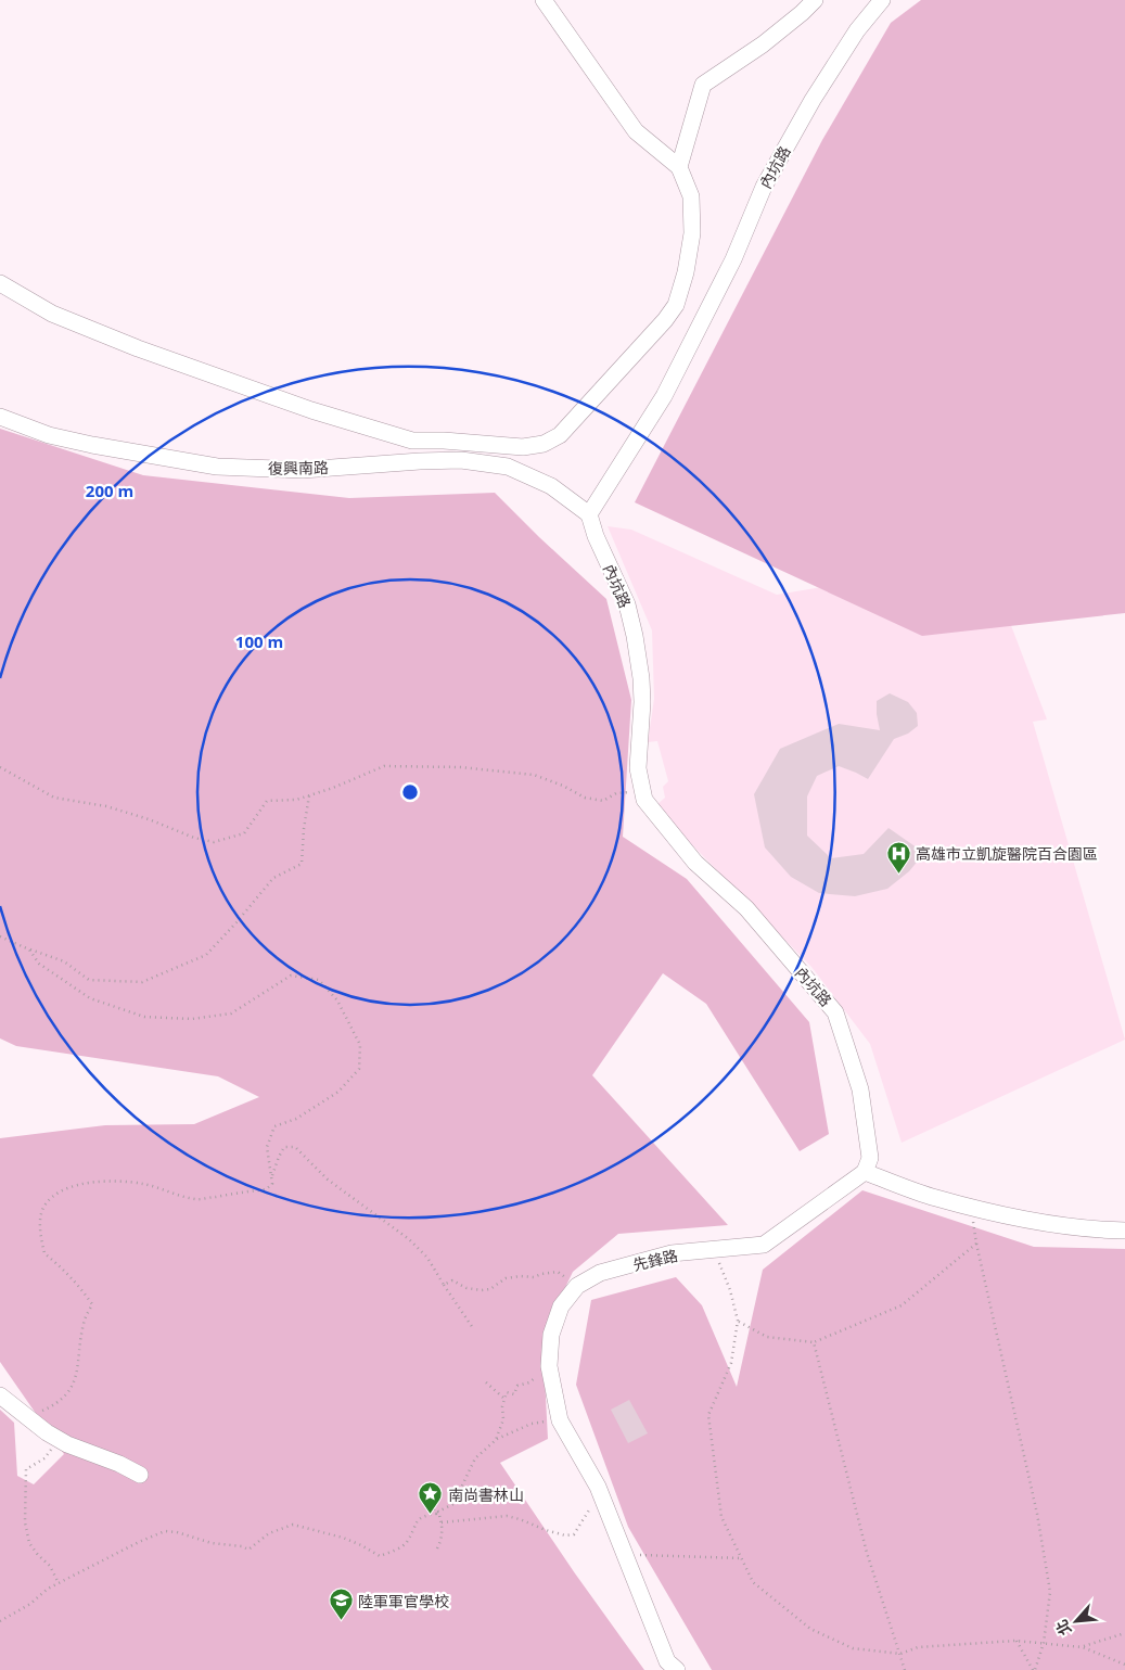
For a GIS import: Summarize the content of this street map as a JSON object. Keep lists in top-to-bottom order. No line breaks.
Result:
{"streets":{"street":["內坑路","復興南路","先鋒路"]},"crossings":[["內坑路","復興南路"],["內坑路","先鋒路"]],"places":{"hospital":["高雄市立凱旋醫院百合園區"],"place":["南尚書林山"],"school or university":["陸軍軍官學校"]},"north":"bottom left","rings":["200 m","100 m"]}
